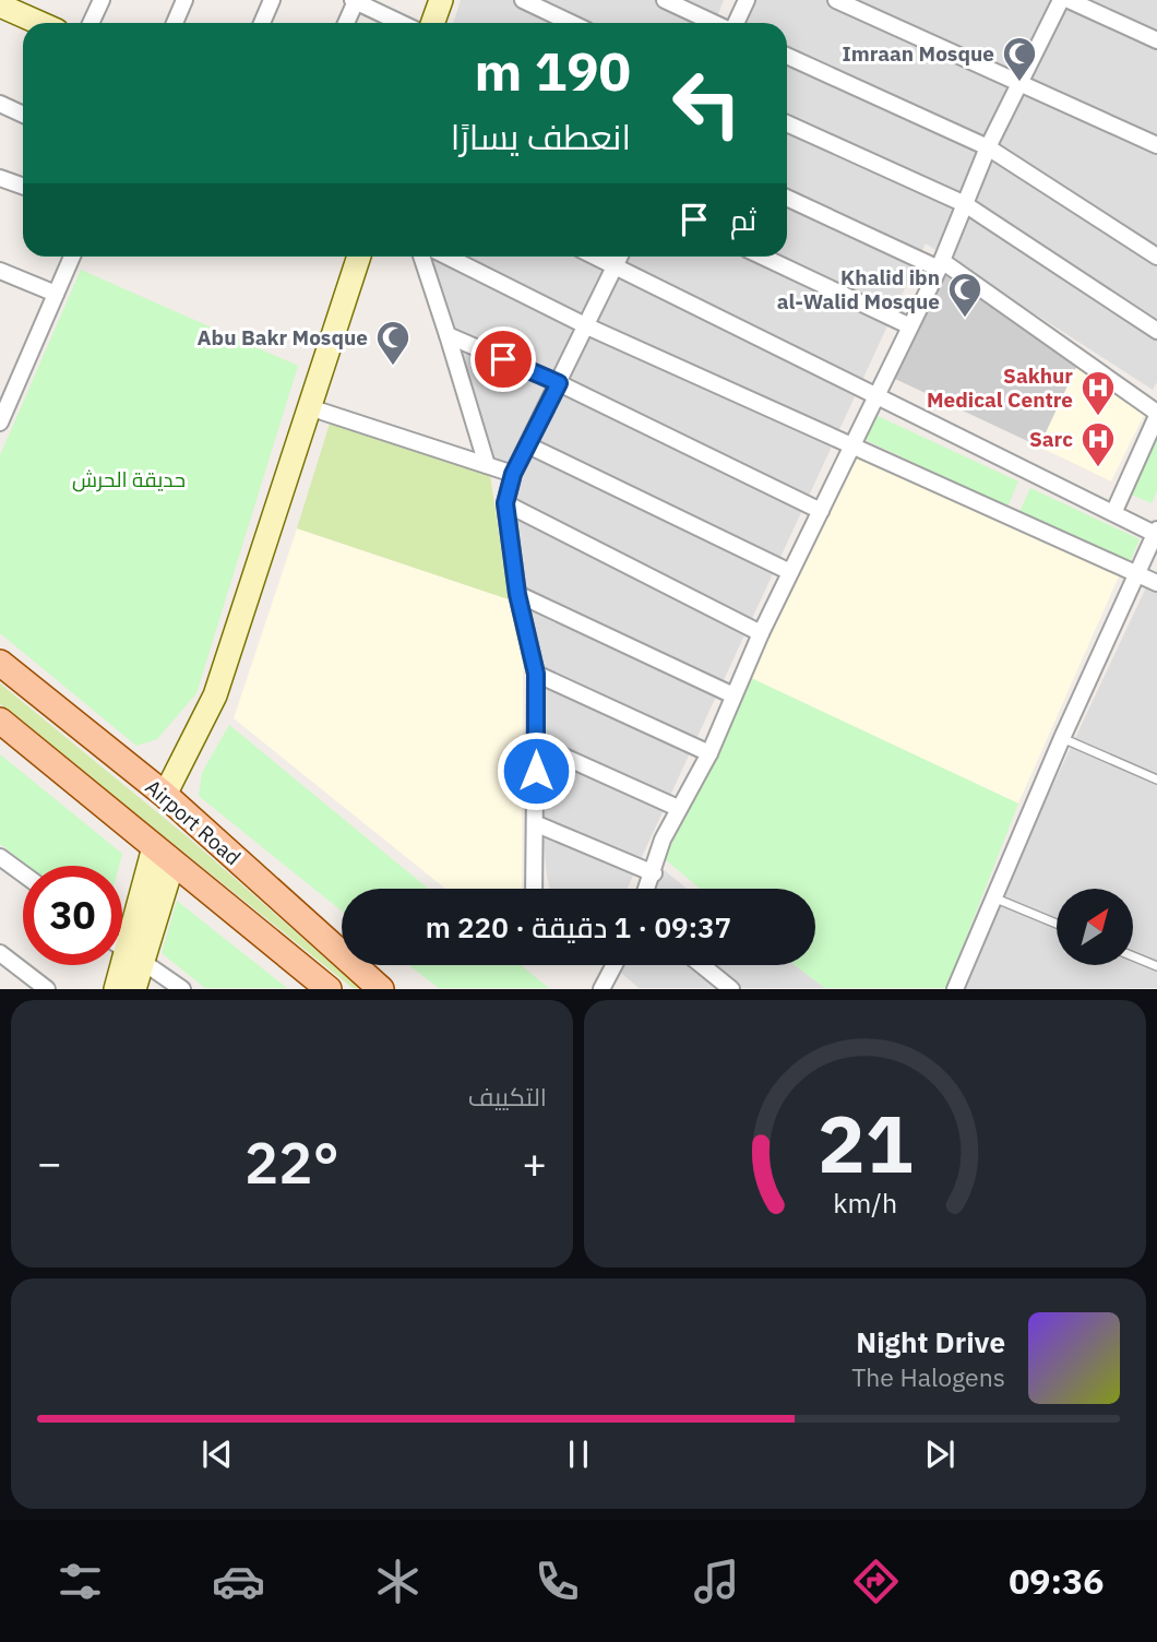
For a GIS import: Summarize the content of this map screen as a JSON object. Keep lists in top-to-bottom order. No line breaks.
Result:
{"streets":{"main road":["Airport Road"]},"parks":["حديقة الحرش"],"places":{"mosque":["Imraan Mosque","Khalid ibn al-Walid Mosque","Abu Bakr Mosque"],"hospital":["Sakhur Medical Centre","Sarc"]},"north":"top right","page":{"turn":["190 m","انعطف يسارًا"],"then":"ثم","limit":"30","trip":"09:37 · 1 دقيقة · 220 m","tile":"التكييف","heat":["−","22°","+"],"song":["Night Drive","The Halogens"],"tabs":"09:36","gauge":["21","km/h"]}}
